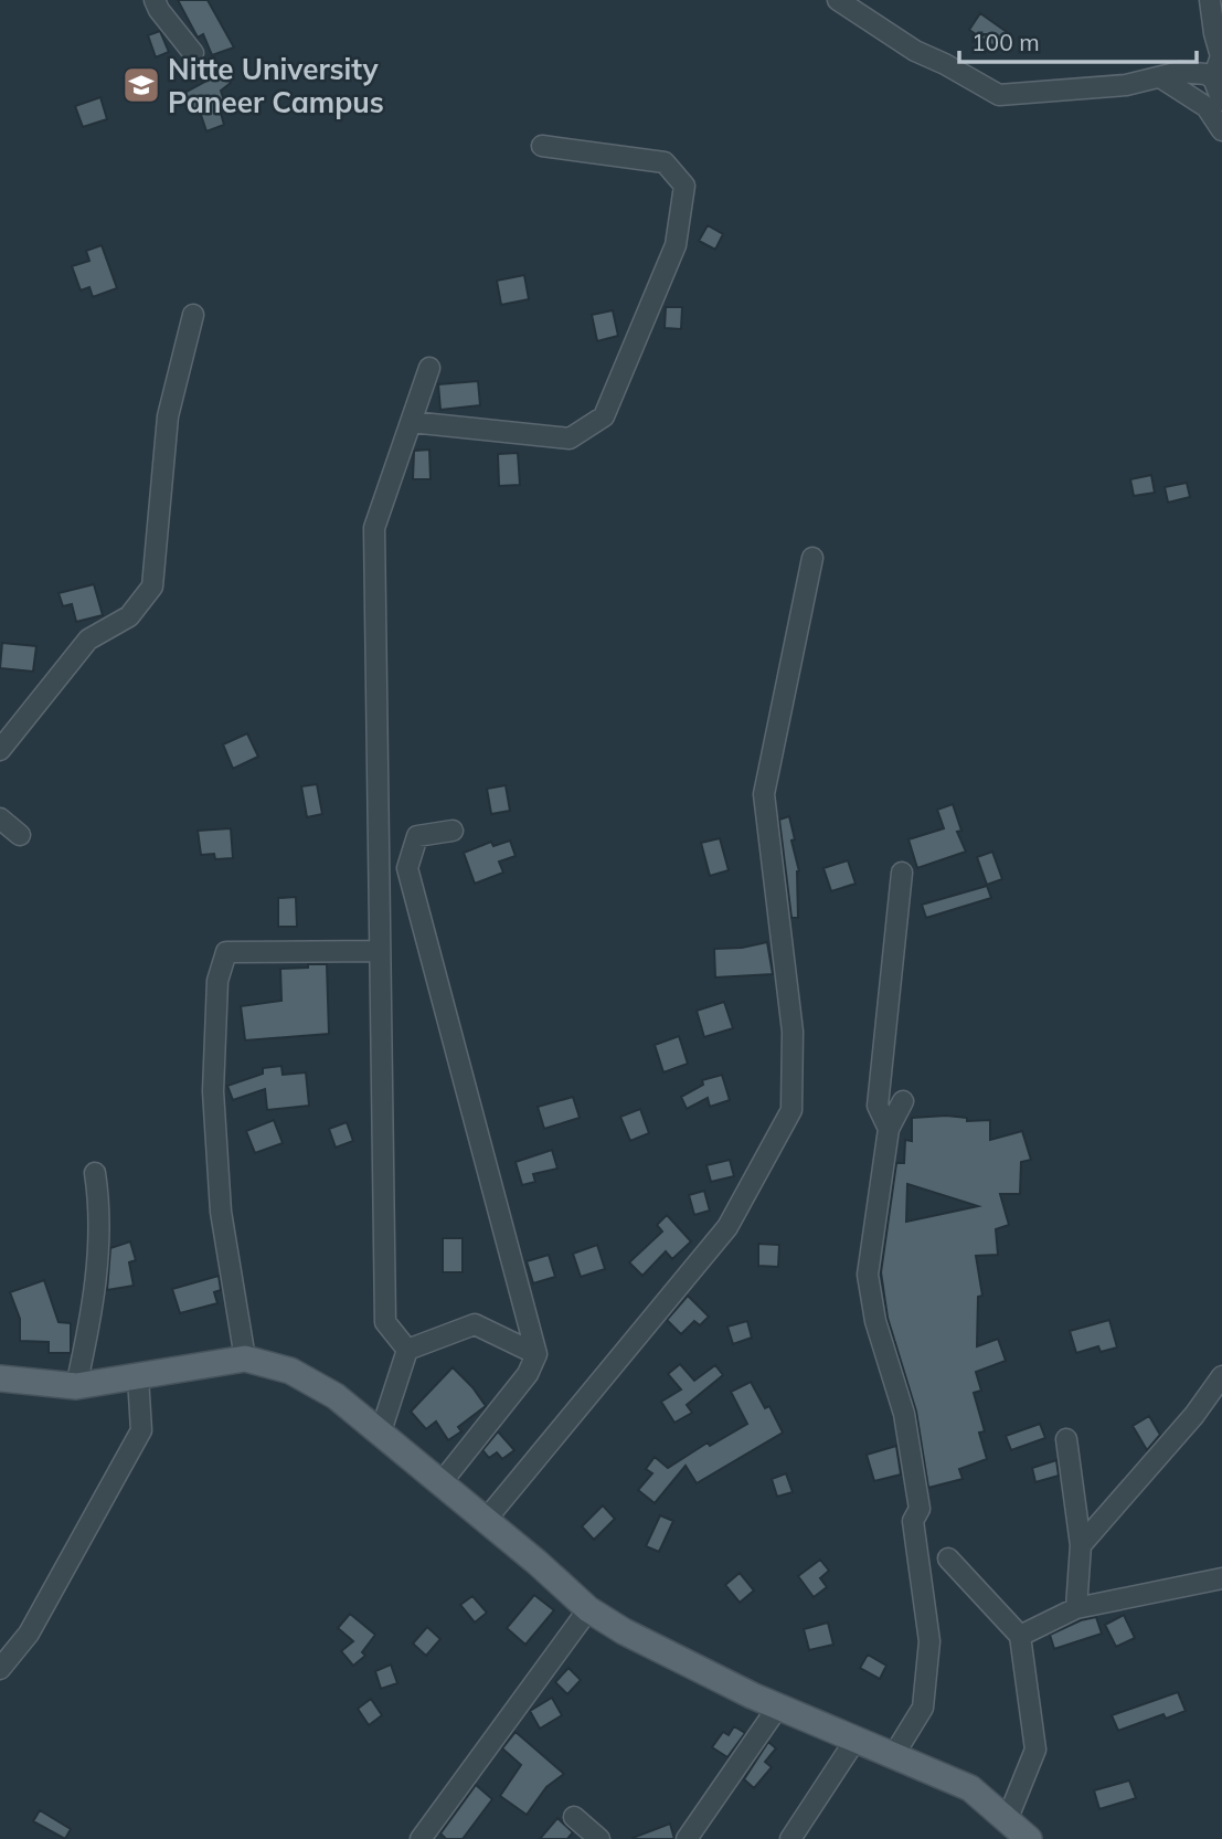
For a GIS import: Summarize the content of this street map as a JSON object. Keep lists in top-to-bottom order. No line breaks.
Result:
{"places":{"school or university":["Nitte University Paneer Campus"]},"scale_bar":"100 m"}
